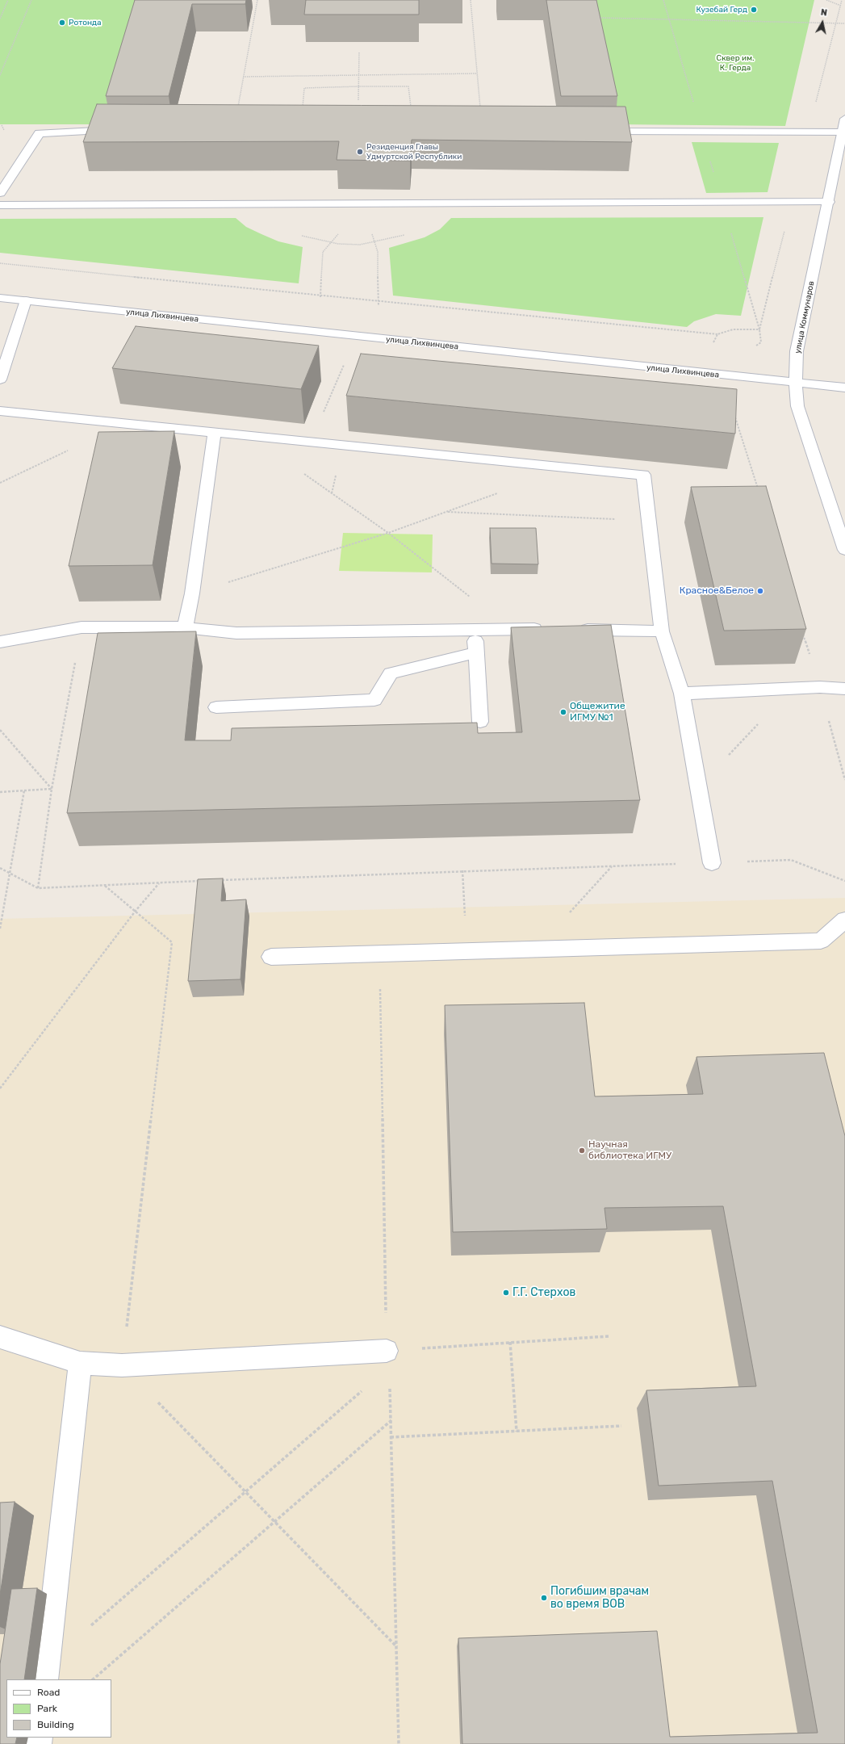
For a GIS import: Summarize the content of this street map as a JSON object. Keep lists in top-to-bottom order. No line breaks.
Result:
{"streets":{"street":["улица Лихвинцева","улица Коммунаров"]},"crossings":[["улица Лихвинцева","улица Коммунаров"]],"parks":["Сквер им. К. Герда"],"places":["Кузебай Герд","Ротонда","Резиденция Главы Удмуртской Республики","Красное&Белое","Общежитие ИГМУ №1","Научная библиотека ИГМУ","Г.Г. Стерхов","Погибшим врачам во время ВОВ"],"legend":["Road","Park","Building"],"north":"top"}
